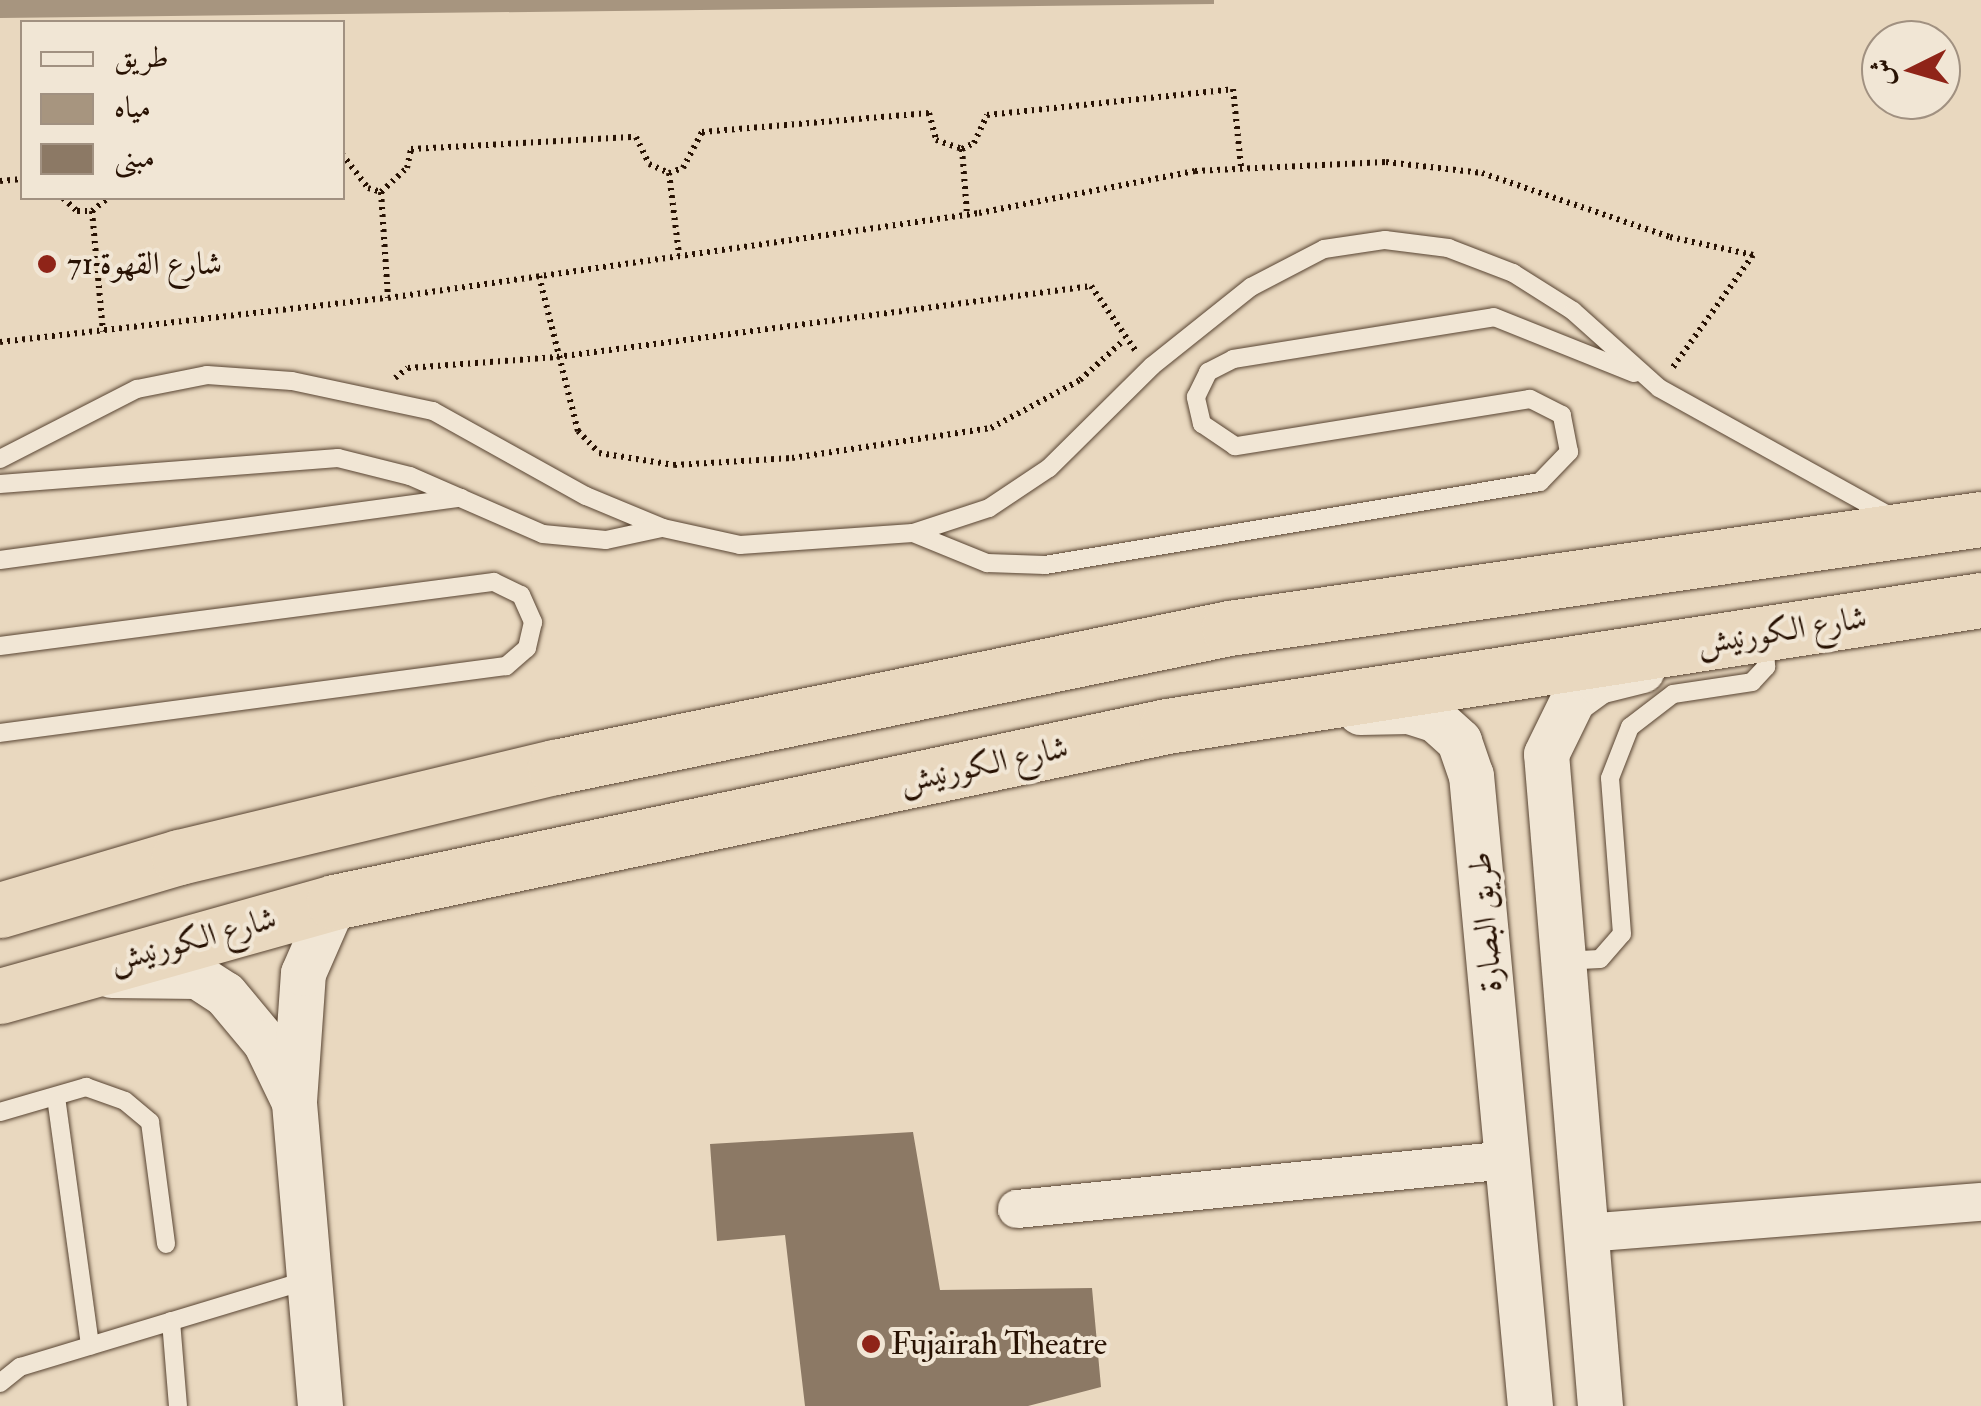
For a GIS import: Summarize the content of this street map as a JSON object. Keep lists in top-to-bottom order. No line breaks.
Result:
{"streets":{"highway":["شارع الكورنيش"],"street":["طريق البصارة"]},"crossings":[["شارع الكورنيش","طريق البصارة"]],"places":["شارع القهوة 71","Fujairah Theatre"],"legend":["طريق","مياه","مبنى"],"north":"left"}
